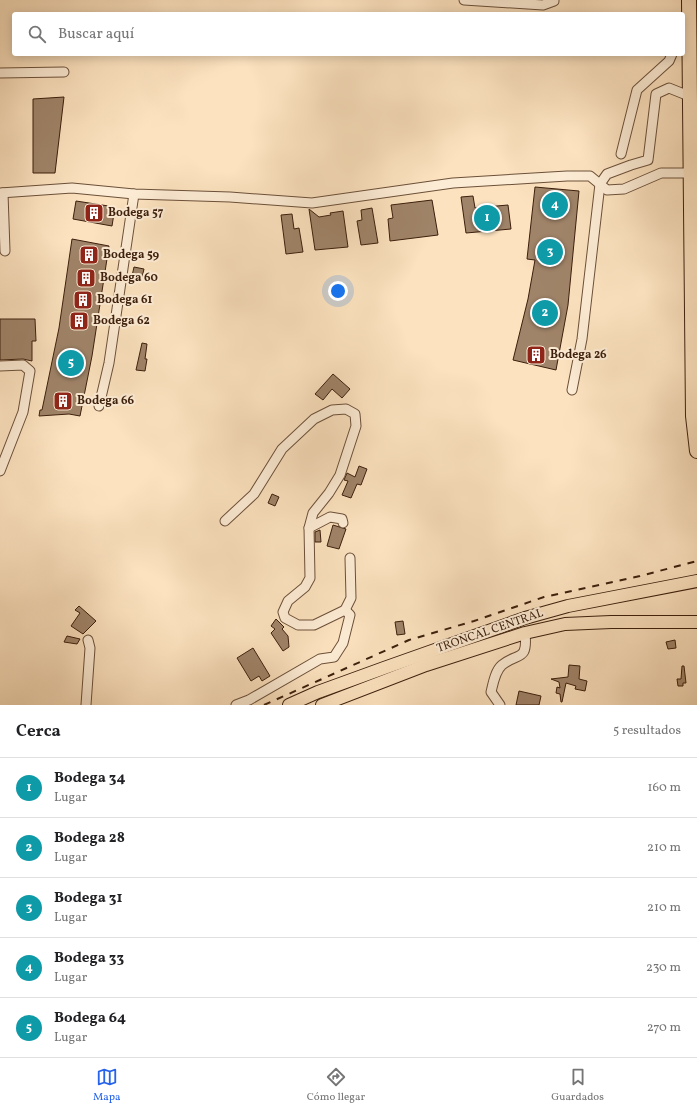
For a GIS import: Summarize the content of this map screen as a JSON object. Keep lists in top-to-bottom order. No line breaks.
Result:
{"streets":{"main road":["TRONCAL CENTRAL"]},"places":{"building":["Bodega 57","Bodega 59","Bodega 60","Bodega 61","Bodega 62","Bodega 26","Bodega 66"]},"page":{"search":"Buscar aquí","pins":["4","1","3","2","5"],"heading":["Cerca","5 resultados"],"list":[{"mark":"1","name":"Bodega 34","note":"Lugar","value":"160 m"},{"mark":"2","name":"Bodega 28","note":"Lugar","value":"210 m"},{"mark":"3","name":"Bodega 31","note":"Lugar","value":"210 m"},{"mark":"4","name":"Bodega 33","note":"Lugar","value":"230 m"},{"mark":"5","name":"Bodega 64","note":"Lugar","value":"270 m"}],"nav":["Mapa","Cómo llegar","Guardados"]}}
